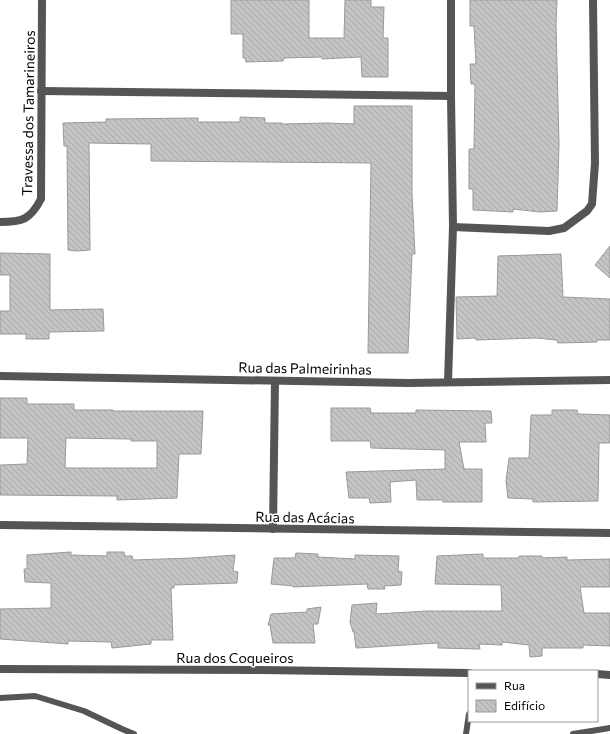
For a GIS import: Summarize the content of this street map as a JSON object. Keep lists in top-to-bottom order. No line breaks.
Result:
{"streets":{"street":["Travessa dos Tamarineiros","Rua das Palmeirinhas","Rua das Acácias","Rua dos Coqueiros"]},"legend":["Rua","Edifício"]}
